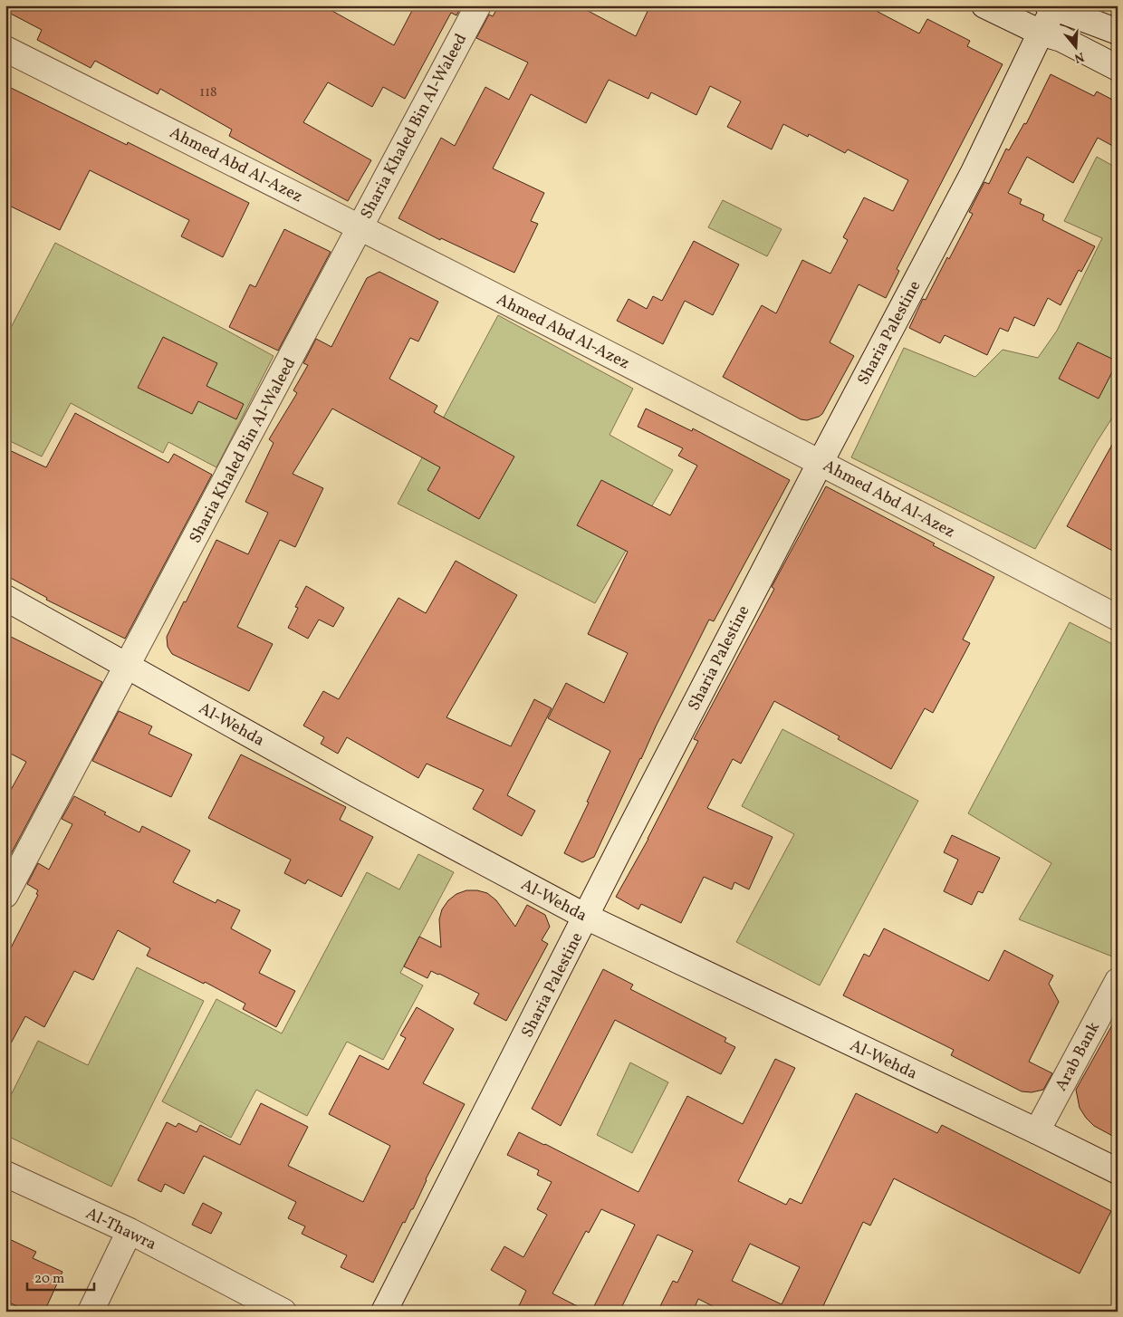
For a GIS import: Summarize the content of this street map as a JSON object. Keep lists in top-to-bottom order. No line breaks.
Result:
{"streets":{"street":["Sharia Khaled Bin Al-Waleed","Ahmed Abd Al-Azez","Sharia Palestine","Al-Wehda","Arab Bank","Al-Thawra"]},"crossings":[["Sharia Khaled Bin Al-Waleed","Ahmed Abd Al-Azez"],["Sharia Khaled Bin Al-Waleed","Al-Wehda"],["Ahmed Abd Al-Azez","Sharia Palestine"],["Sharia Palestine","Al-Wehda"],["Al-Wehda","Arab Bank"]],"house_numbers":["118"],"scale_bar":"20 m","north":"bottom"}
